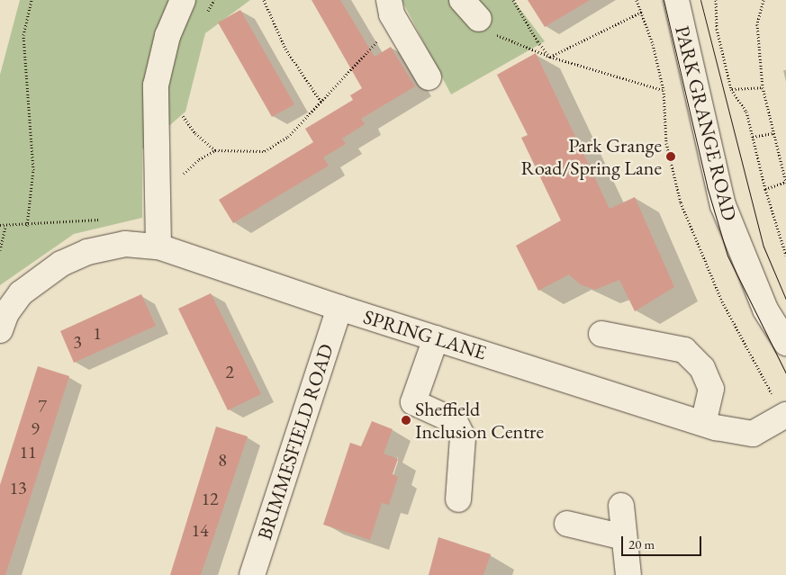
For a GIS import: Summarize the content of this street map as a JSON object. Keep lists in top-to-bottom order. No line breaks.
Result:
{"streets":{"street":["PARK GRANGE ROAD","SPRING LANE","BRIMMESFIELD ROAD"]},"crossings":[["SPRING LANE","BRIMMESFIELD ROAD"]],"places":["Park Grange Road/Spring Lane","Sheffield Inclusion Centre"],"house_numbers":["1","3","2","7","9","11","8","13","12","14"],"scale_bar":"20 m"}
